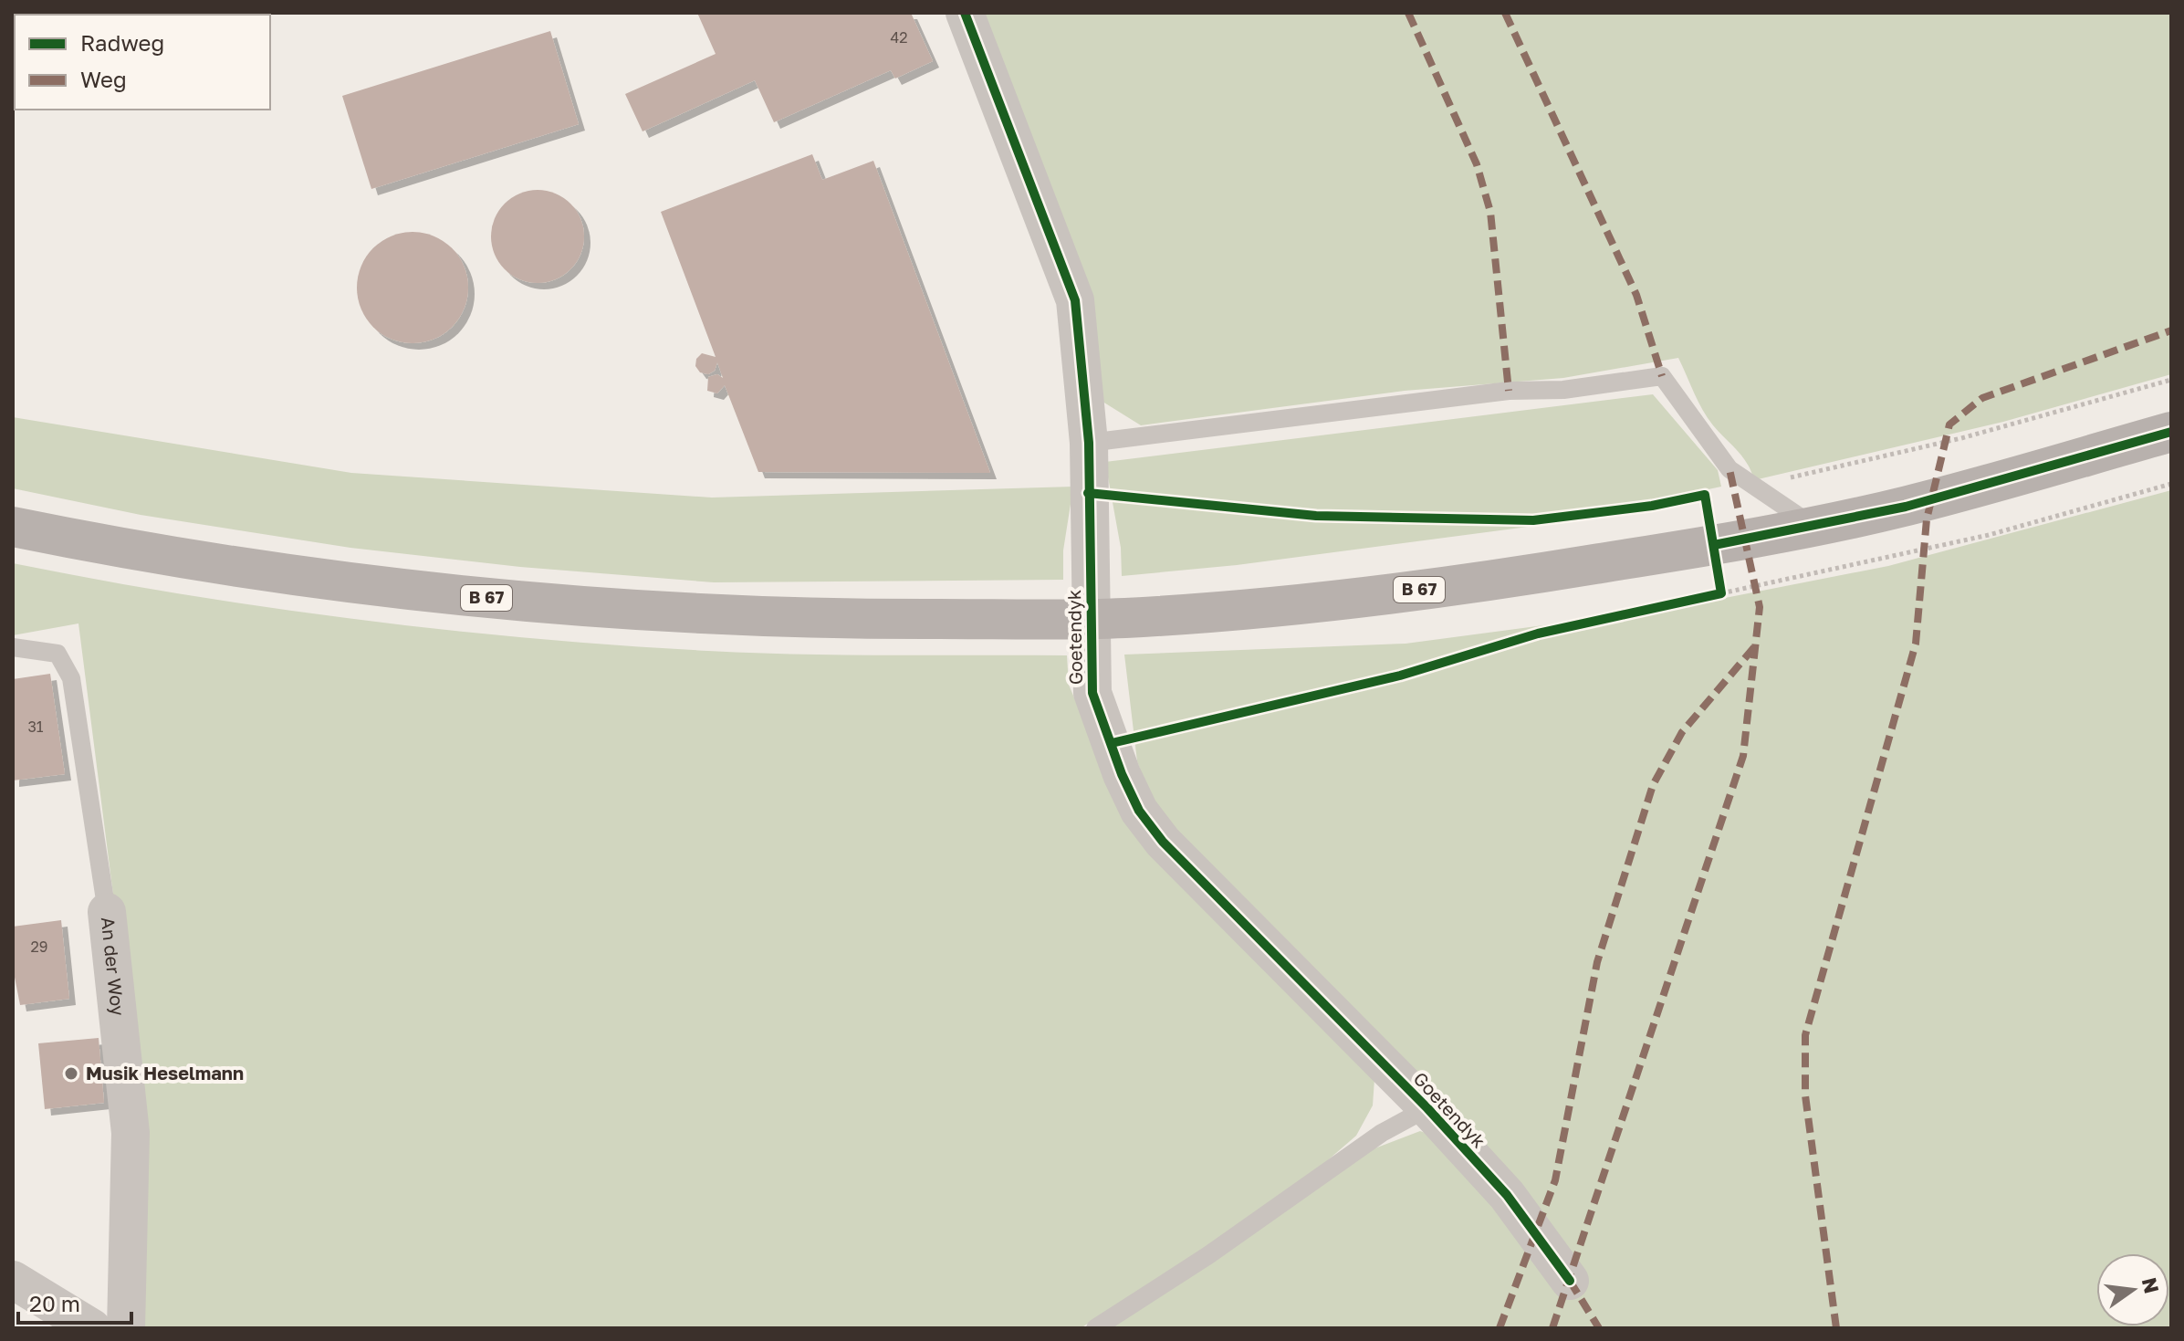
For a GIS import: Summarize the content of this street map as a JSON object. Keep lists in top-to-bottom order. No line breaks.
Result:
{"streets":{"main road":["B 67"],"street":["Goetendyk","An der Woy"]},"places":["Musik Heselmann"],"house_numbers":["42","31","29"],"legend":["Radweg","Weg"],"scale_bar":"20 m","north":"right"}
